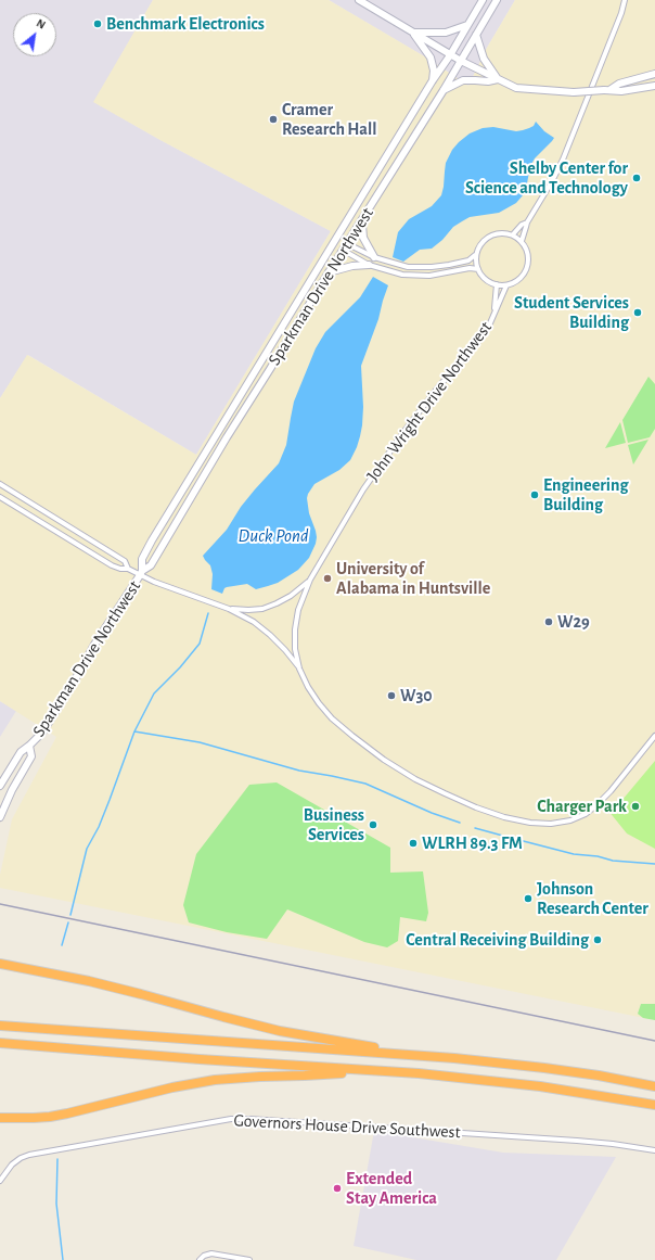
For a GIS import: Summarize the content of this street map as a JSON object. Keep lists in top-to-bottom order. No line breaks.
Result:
{"streets":{"main road":["Sparkman Drive Northwest"],"street":["John Wright Drive Northwest","Governors House Drive Southwest"]},"water":["Duck Pond"],"places":["Benchmark Electronics","Cramer Research Hall","Shelby Center for Science and Technology","Student Services Building","Engineering Building","University of Alabama in Huntsville","W29","W30","Charger Park","Business Services","WLRH 89.3 FM","Johnson Research Center","Central Receiving Building","Extended Stay America"],"north":"top right"}
